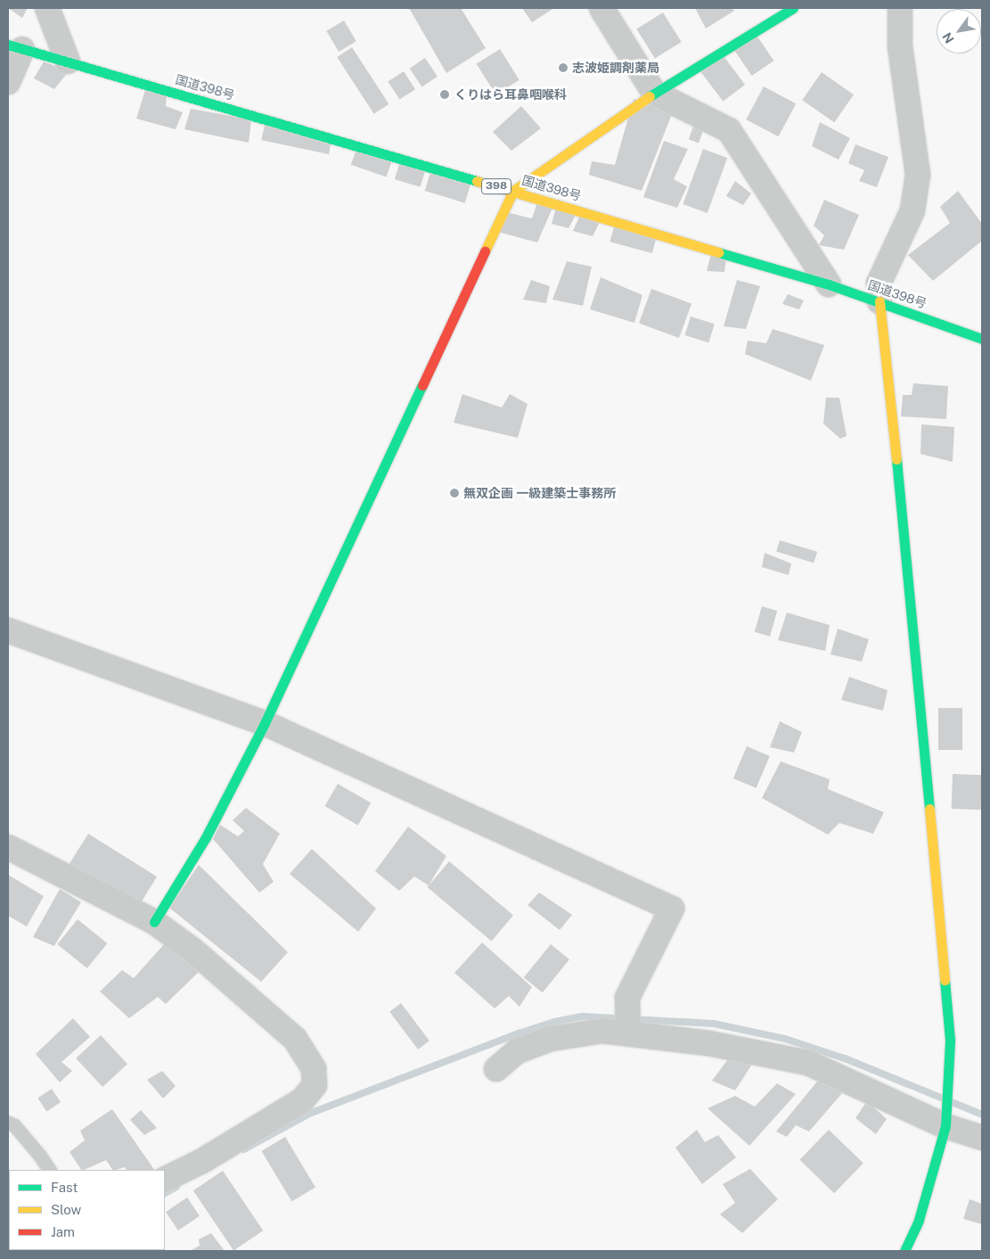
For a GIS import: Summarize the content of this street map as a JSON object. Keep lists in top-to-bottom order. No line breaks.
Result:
{"streets":{"main road":["国道398号","398"]},"places":["志波姫調剤薬局","くりはら耳鼻咽喉科","無双企画 一級建築士事務所"],"legend":["Fast","Slow","Jam"],"north":"bottom left"}
